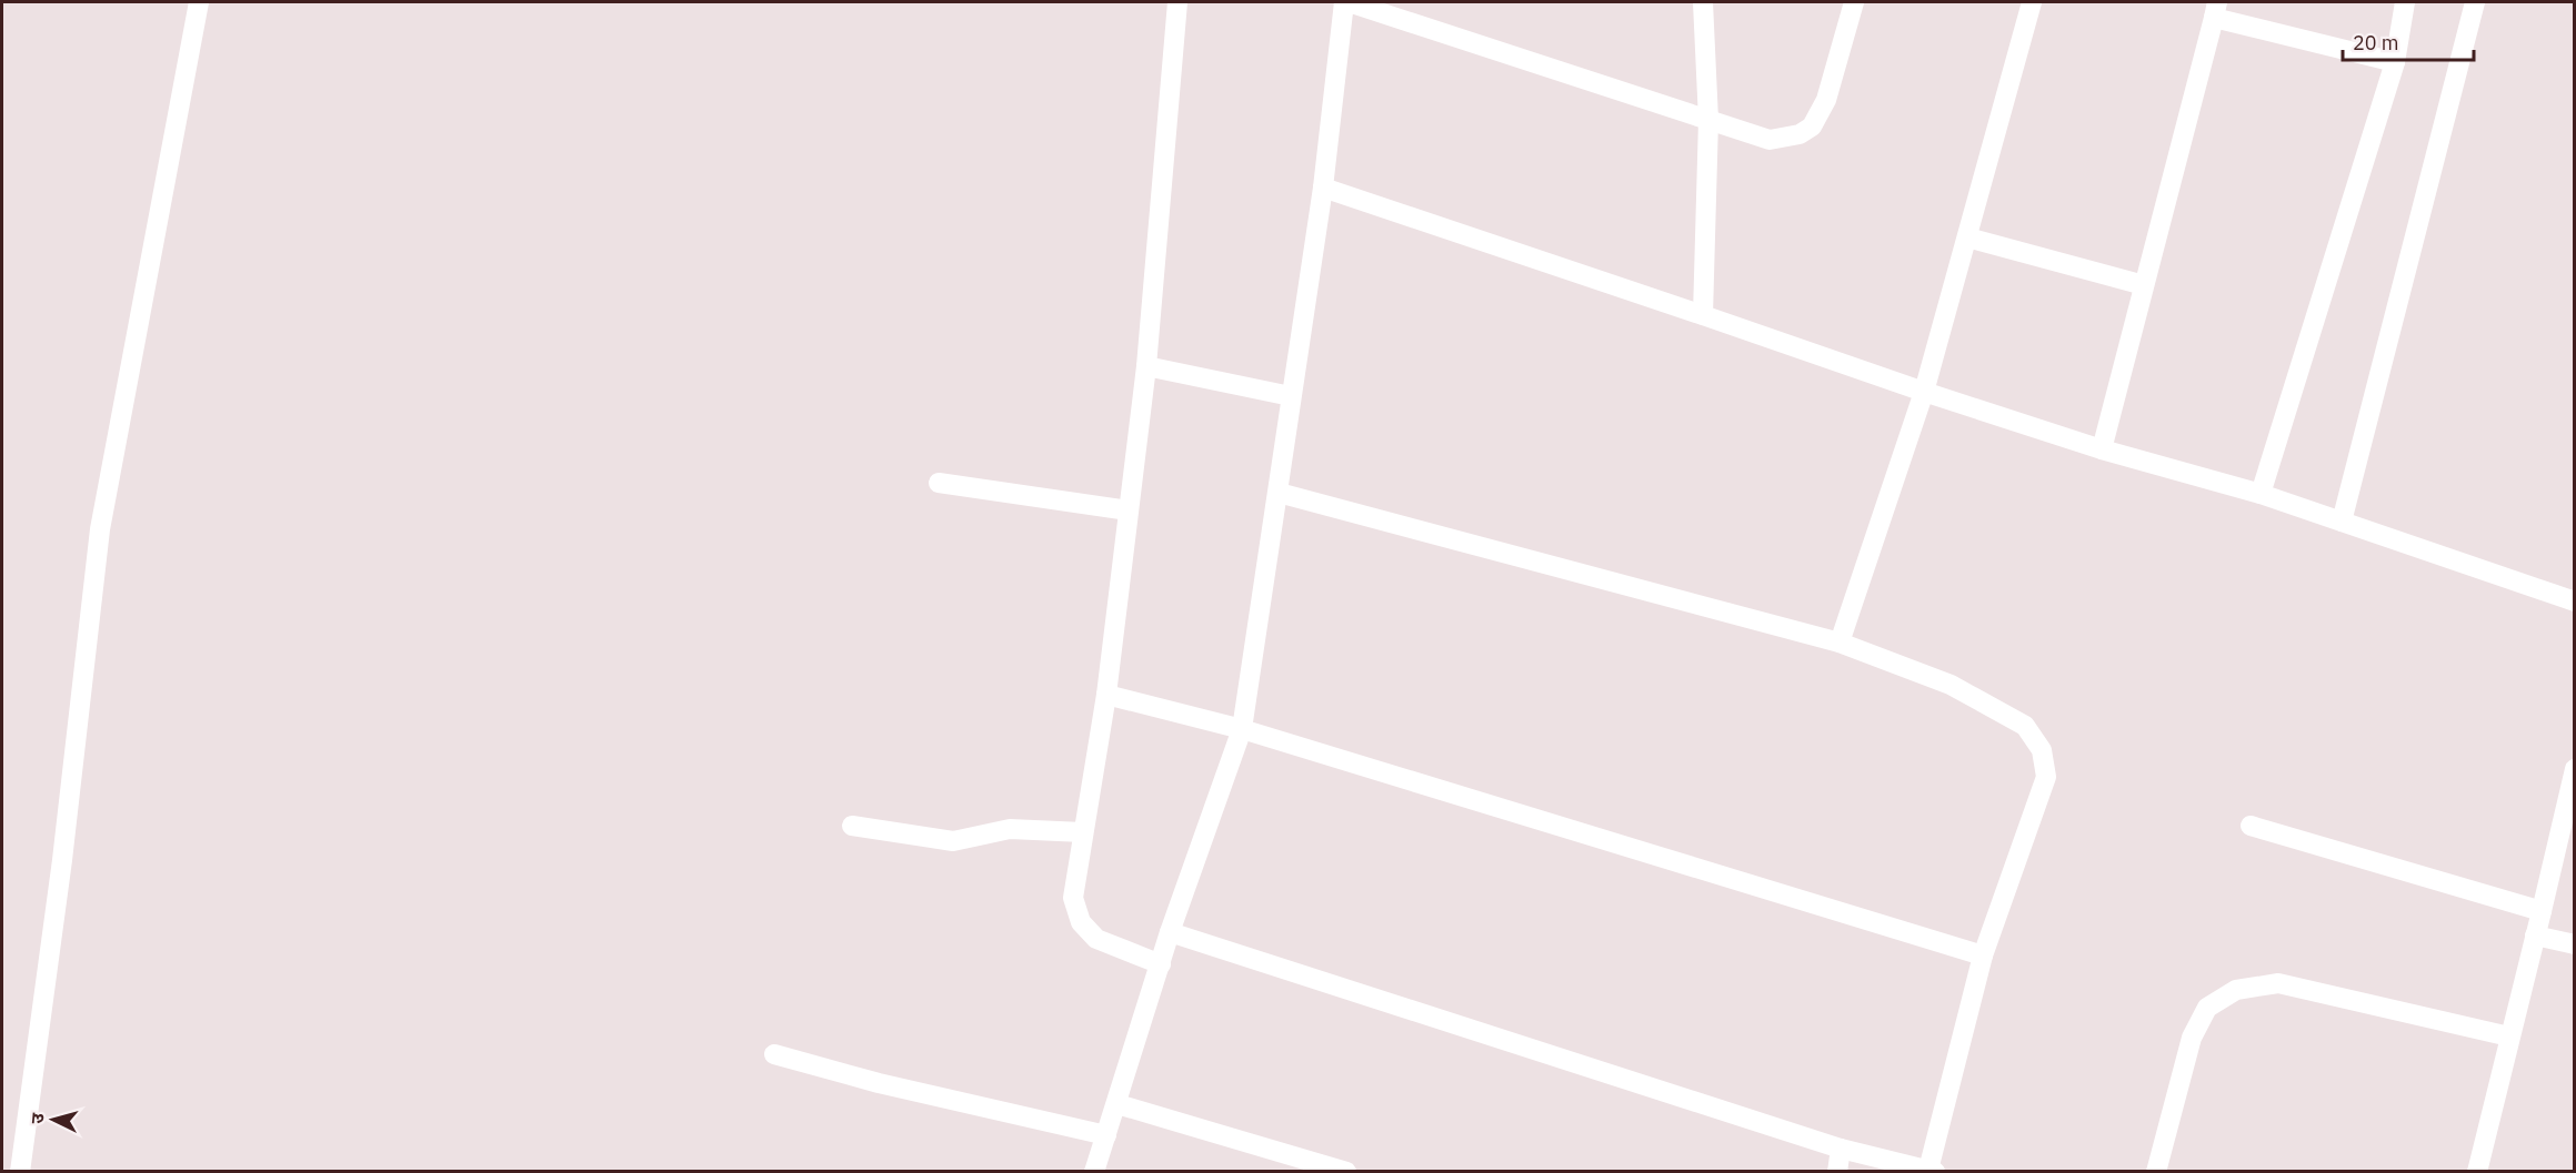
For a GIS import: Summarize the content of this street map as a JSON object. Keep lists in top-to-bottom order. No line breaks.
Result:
{"scale_bar":"20 m","north":"left"}
